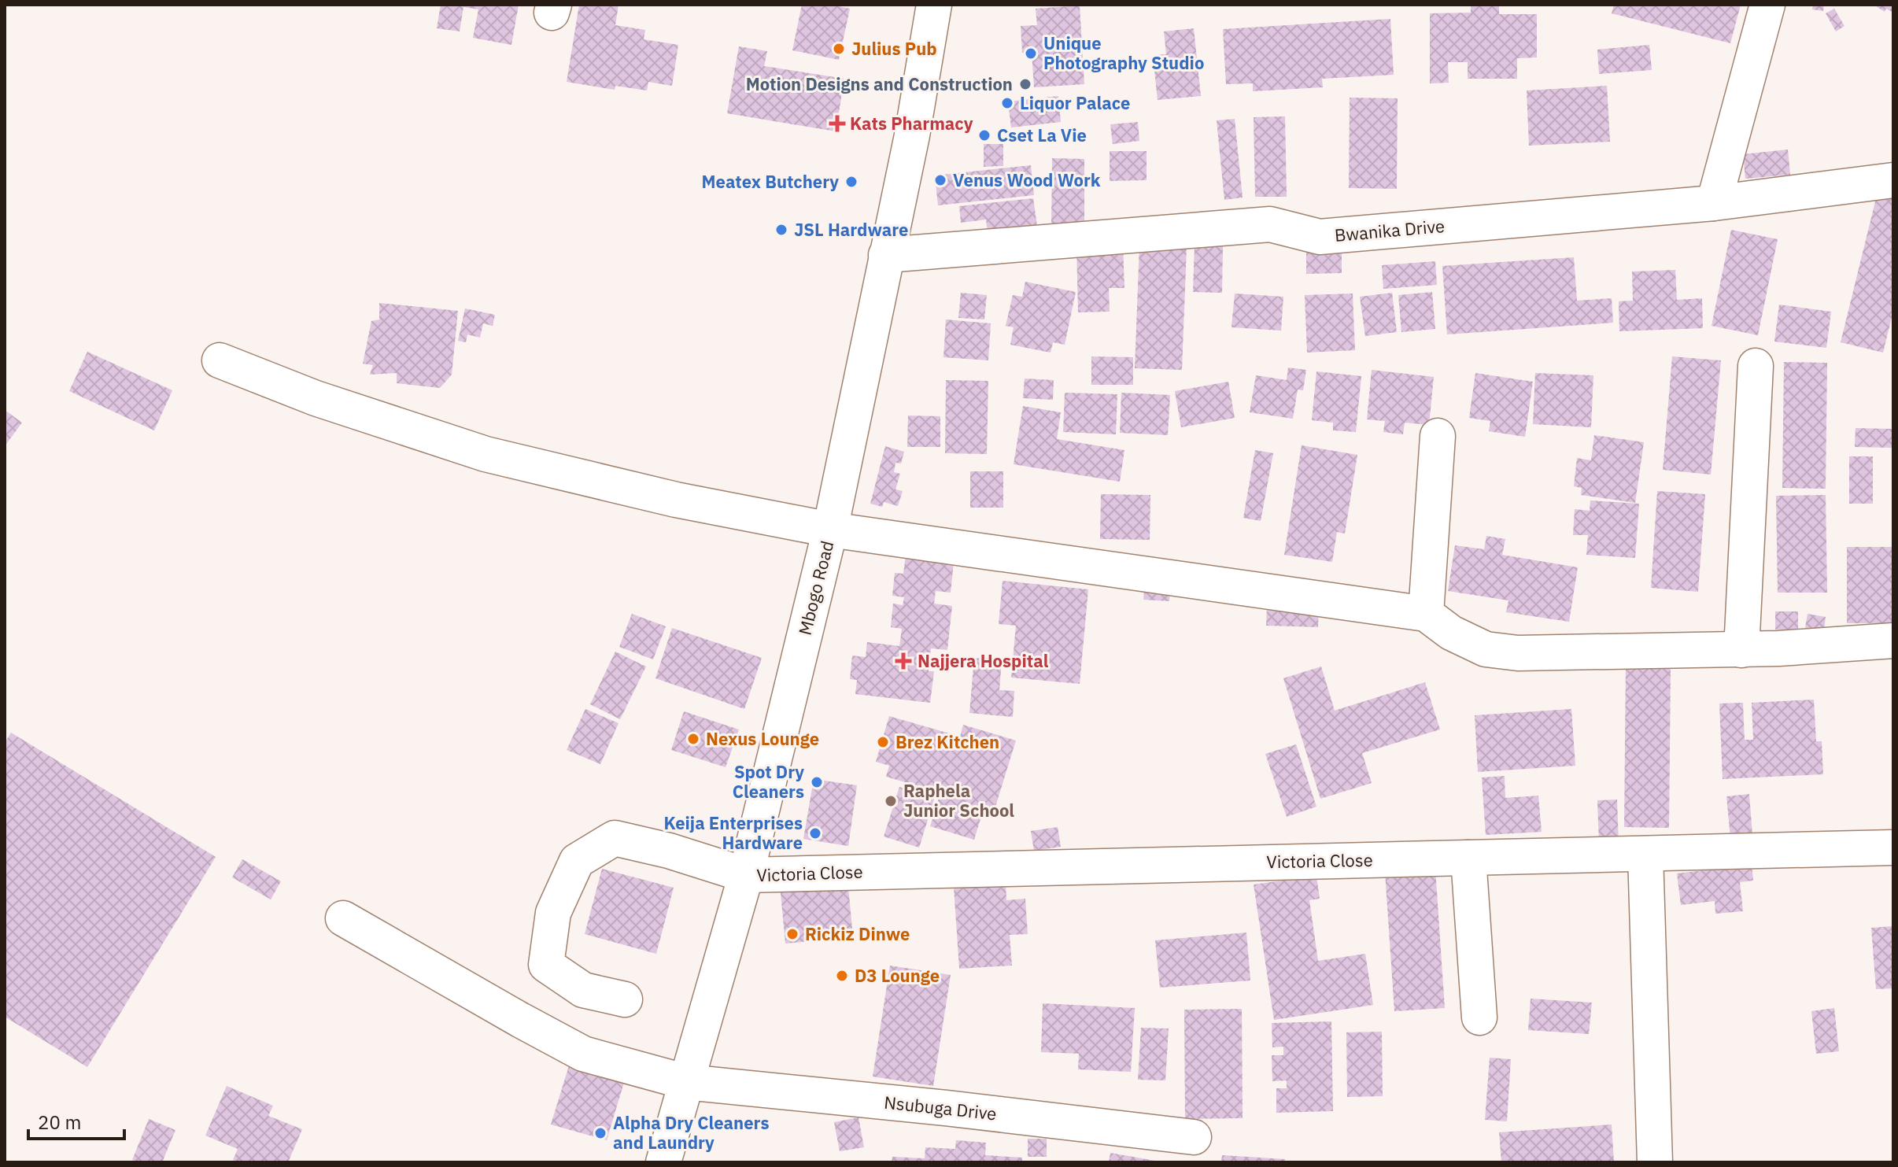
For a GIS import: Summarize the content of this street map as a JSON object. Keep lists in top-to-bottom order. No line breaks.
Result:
{"streets":{"street":["Bwanika Drive","Mbogo Road","Victoria Close","Nsubuga Drive"]},"crossings":[["Bwanika Drive","Mbogo Road"],["Mbogo Road","Victoria Close"],["Mbogo Road","Nsubuga Drive"]],"places":{"other":["Julius Pub","Unique Photography Studio","Motion Designs and Construction","Liquor Palace","Cset La Vie","Venus Wood Work","Meatex Butchery","JSL Hardware","Nexus Lounge","Brez Kitchen","Spot Dry Cleaners","Raphela Junior School","Keija Enterprises Hardware","Rickiz Dinwe","D3 Lounge","Alpha Dry Cleaners and Laundry"],"health":["Kats Pharmacy","Najjera Hospital"]},"scale_bar":"20 m"}
